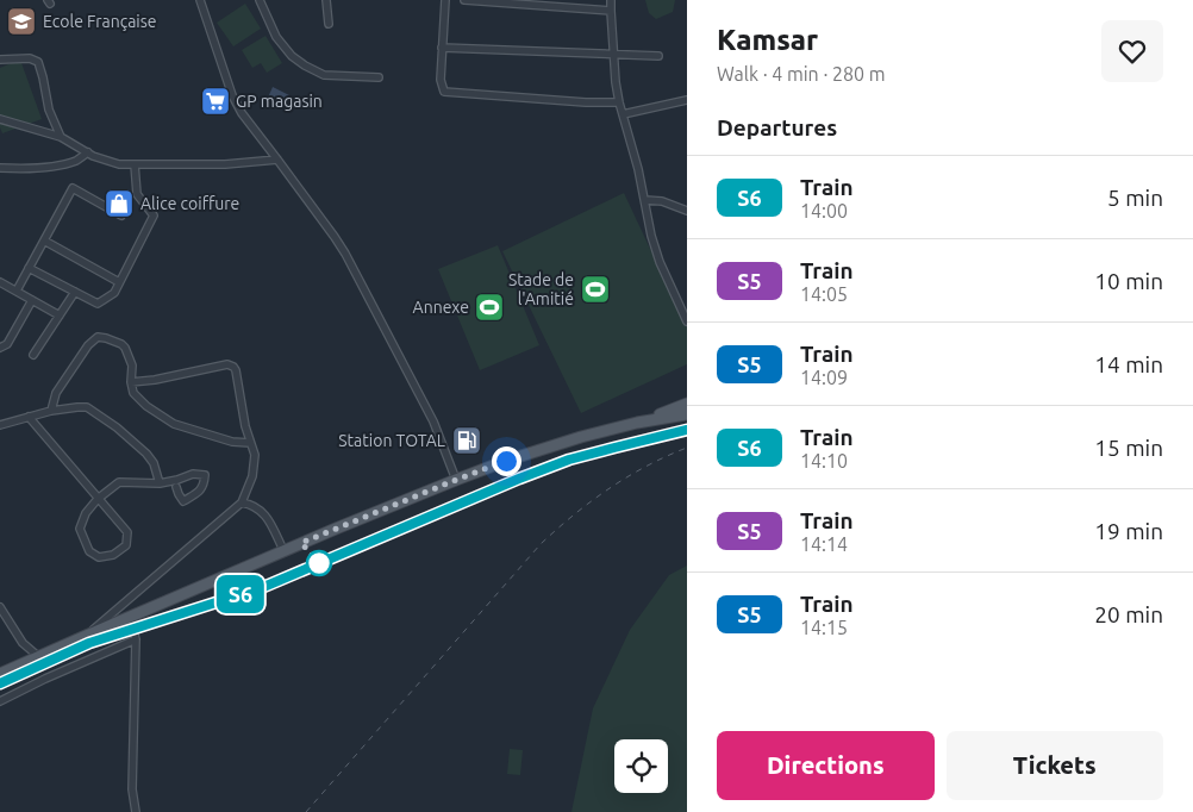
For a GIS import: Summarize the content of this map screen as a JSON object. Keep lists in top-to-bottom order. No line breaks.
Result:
{"places":{"school or university":["Ecole Française"],"supermarket":["GP magasin"],"shop":["Alice coiffure"],"sports":["Stade de l'Amitié","Annexe"],"fuel station":["Station TOTAL"]},"page":{"on_map":"S6","heading":[["Kamsar","Walk · 4 min · 280 m"],"Departures"],"list":[{"mark":"S6","name":"Train","note":"14:00","value":"5 min"},{"mark":"S5","name":"Train","note":"14:05","value":"10 min"},{"mark":"S5","name":"Train","note":"14:09","value":"14 min"},{"mark":"S6","name":"Train","note":"14:10","value":"15 min"},{"mark":"S5","name":"Train","note":"14:14","value":"19 min"},{"mark":"S5","name":"Train","note":"14:15","value":"20 min"}],"buttons":["Directions","Tickets"]}}
